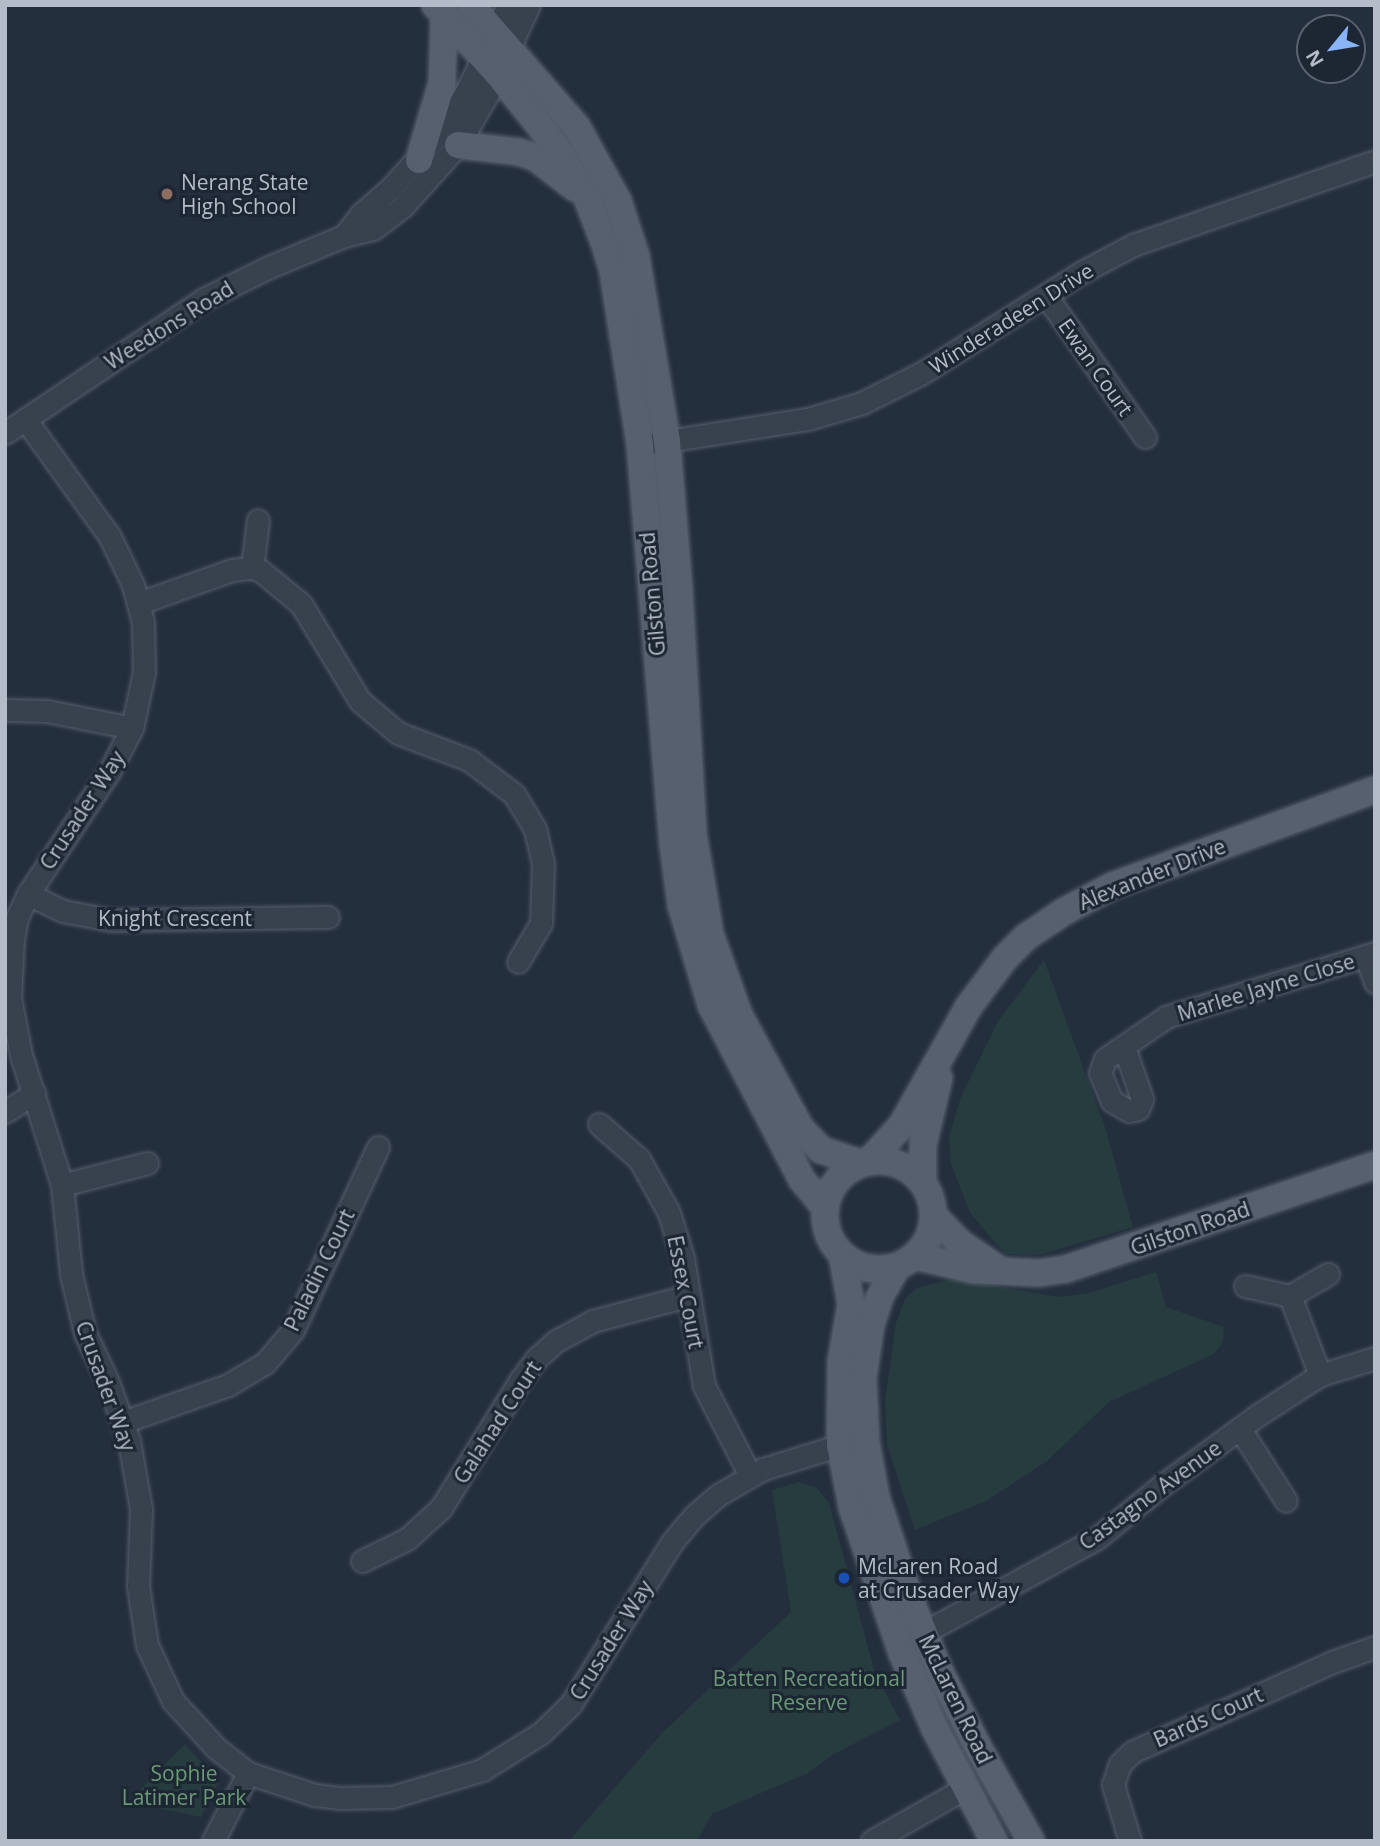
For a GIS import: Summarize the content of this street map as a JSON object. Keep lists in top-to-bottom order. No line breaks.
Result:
{"streets":{"main road":["Gilston Road","Alexander Drive","McLaren Road"],"street":["Winderadeen Drive","Weedons Road","Ewan Court","Crusader Way","Knight Crescent","Marlee Jayne Close","Paladin Court","Essex Court","Galahad Court","Castagno Avenue","Bards Court"]},"crossings":[["Winderadeen Drive","Ewan Court"],["Winderadeen Drive","Gilston Road"],["Weedons Road","Gilston Road"],["Weedons Road","Crusader Way"],["Gilston Road","Alexander Drive"],["Gilston Road","McLaren Road"],["Crusader Way","Knight Crescent"],["Crusader Way","Paladin Court"],["Crusader Way","Essex Court"],["Crusader Way","McLaren Road"],["Alexander Drive","McLaren Road"],["Essex Court","Galahad Court"],["Castagno Avenue","McLaren Road"]],"parks":["Batten Recreational Reserve","Sophie Latimer Park"],"places":["Nerang State High School","McLaren Road at Crusader Way"],"north":"bottom left"}
